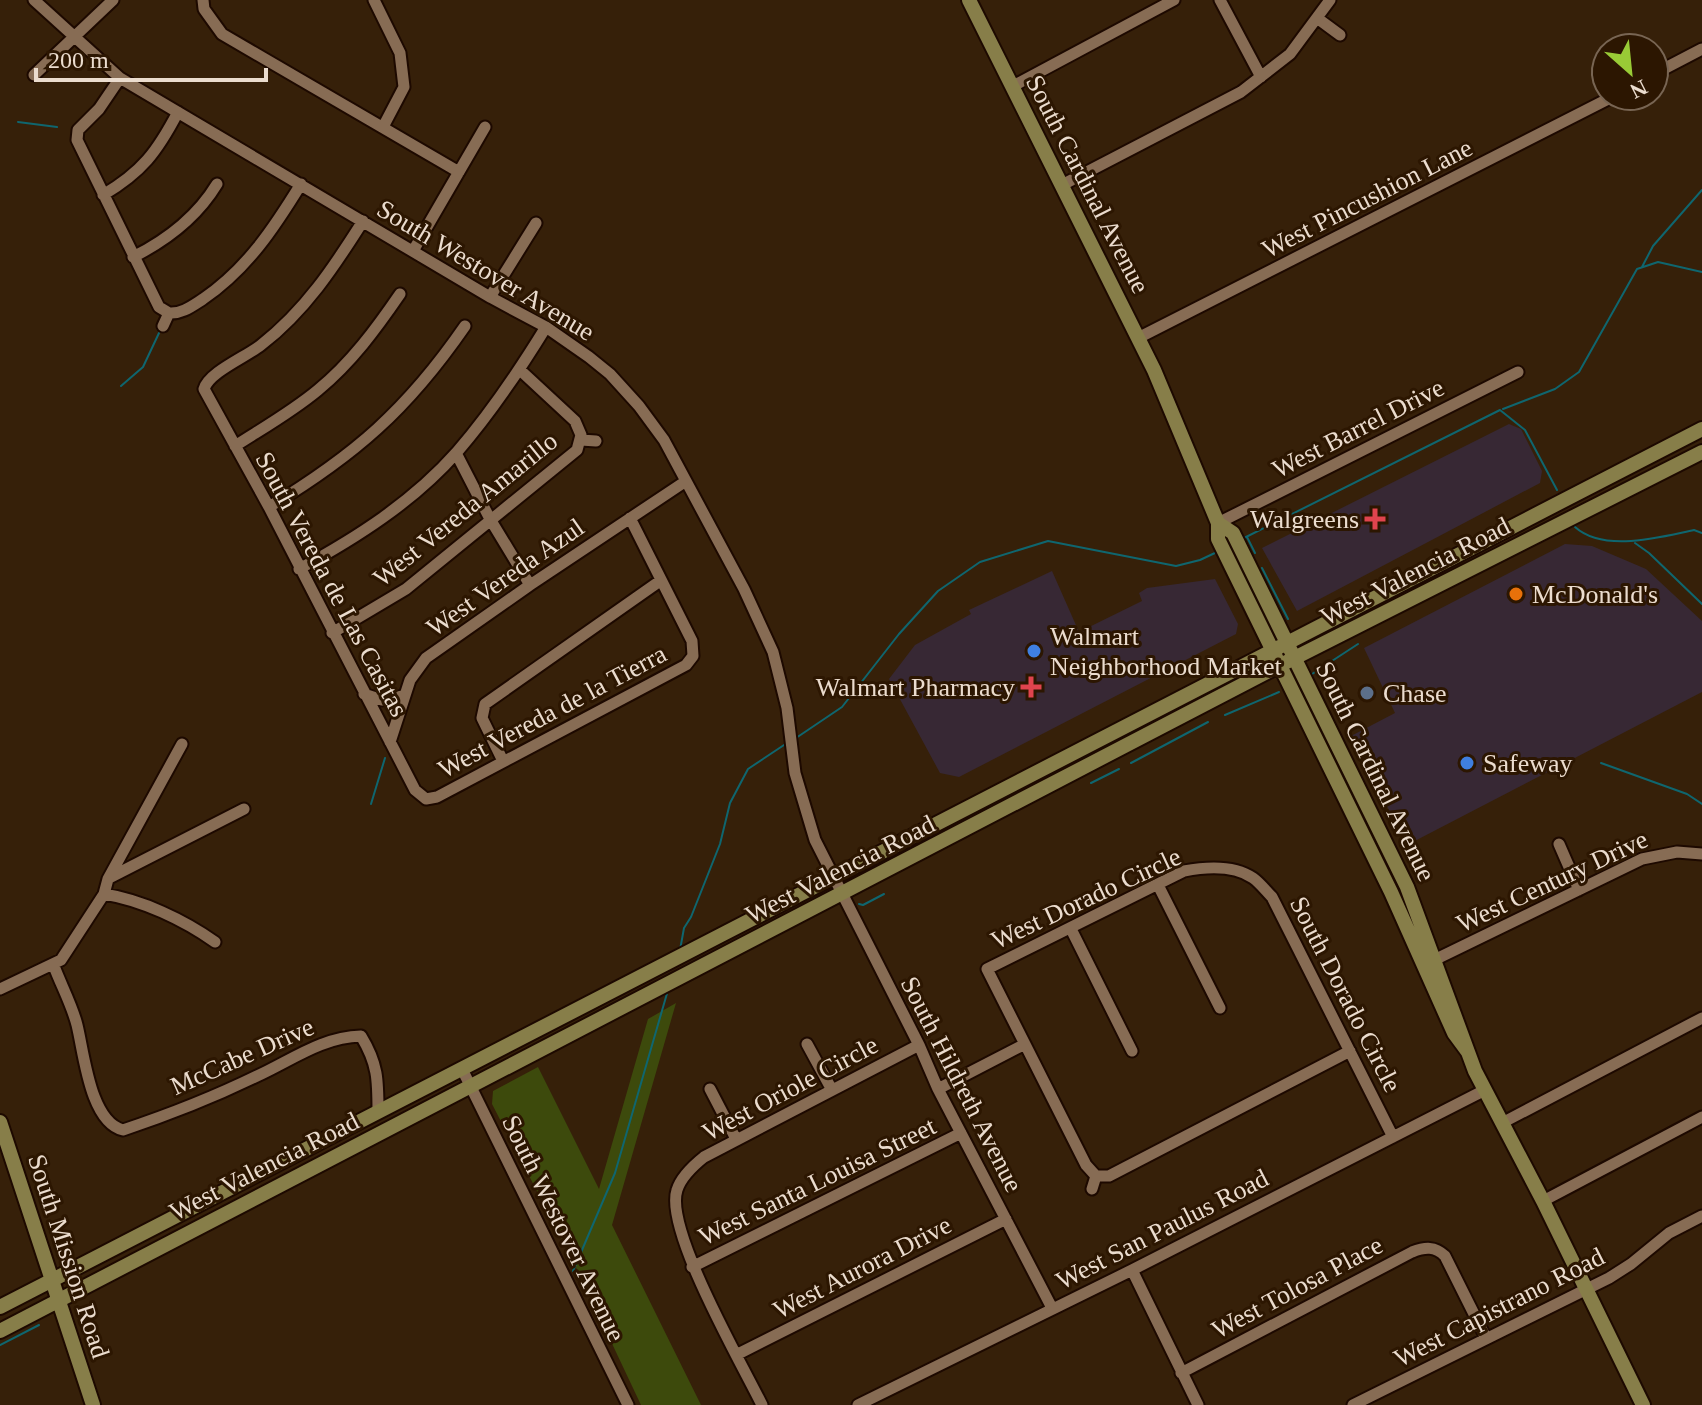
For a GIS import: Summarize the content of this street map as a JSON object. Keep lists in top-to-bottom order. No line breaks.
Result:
{"streets":{"main road":["South Cardinal Avenue","West Valencia Road","South Mission Road"],"street":["West Pincushion Lane","South Westover Avenue","West Barrel Drive","West Vereda Amarillo","West Vereda Azul","South Vereda de Las Casitas","West Vereda de la Tierra","West Century Drive","West Dorado Circle","South Dorado Circle","McCabe Drive","South Hildreth Avenue","West Oriole Circle","West Santa Louisa Street","West San Paulus Road","West Aurora Drive","West Tolosa Place","West Capistrano Road"]},"crossings":[["South Cardinal Avenue","West Pincushion Lane"],["South Cardinal Avenue","West Barrel Drive"],["South Cardinal Avenue","West Valencia Road"],["South Cardinal Avenue","West Century Drive"],["South Cardinal Avenue","West San Paulus Road"],["South Cardinal Avenue","West Capistrano Road"],["South Westover Avenue","West Valencia Road"],["South Westover Avenue","West Vereda Azul"],["South Westover Avenue","South Vereda de Las Casitas"],["South Westover Avenue","South Hildreth Avenue"],["West Vereda Amarillo","South Vereda de Las Casitas"],["West Valencia Road","McCabe Drive"],["West Valencia Road","South Hildreth Avenue"],["West Valencia Road","South Mission Road"],["West Vereda Azul","South Vereda de Las Casitas"],["South Vereda de Las Casitas","West Vereda de la Tierra"],["West Dorado Circle","South Dorado Circle"],["South Dorado Circle","West San Paulus Road"],["South Hildreth Avenue","West Oriole Circle"],["South Hildreth Avenue","West Santa Louisa Street"],["South Hildreth Avenue","West San Paulus Road"],["South Hildreth Avenue","West Aurora Drive"],["West Oriole Circle","West Santa Louisa Street"],["West Oriole Circle","West Aurora Drive"],["West Tolosa Place","West Capistrano Road"]],"places":{"health":["Walgreens","Walmart Pharmacy"],"other":["McDonald's","Walmart Neighborhood Market","Chase","Safeway"]},"scale_bar":"200 m","north":"bottom right"}
